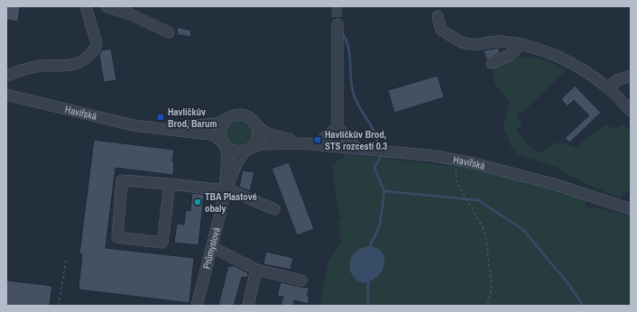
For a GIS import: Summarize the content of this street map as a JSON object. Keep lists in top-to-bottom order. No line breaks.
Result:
{"streets":{"street":["Havířská","Průmyslová"]},"crossings":[["Havířská","Průmyslová"]],"places":{"transit":["Havlíčkův Brod, Barum","Havlíčkův Brod, STS rozcestí 0.3"],"other":["TBA Plastové obaly"]}}
